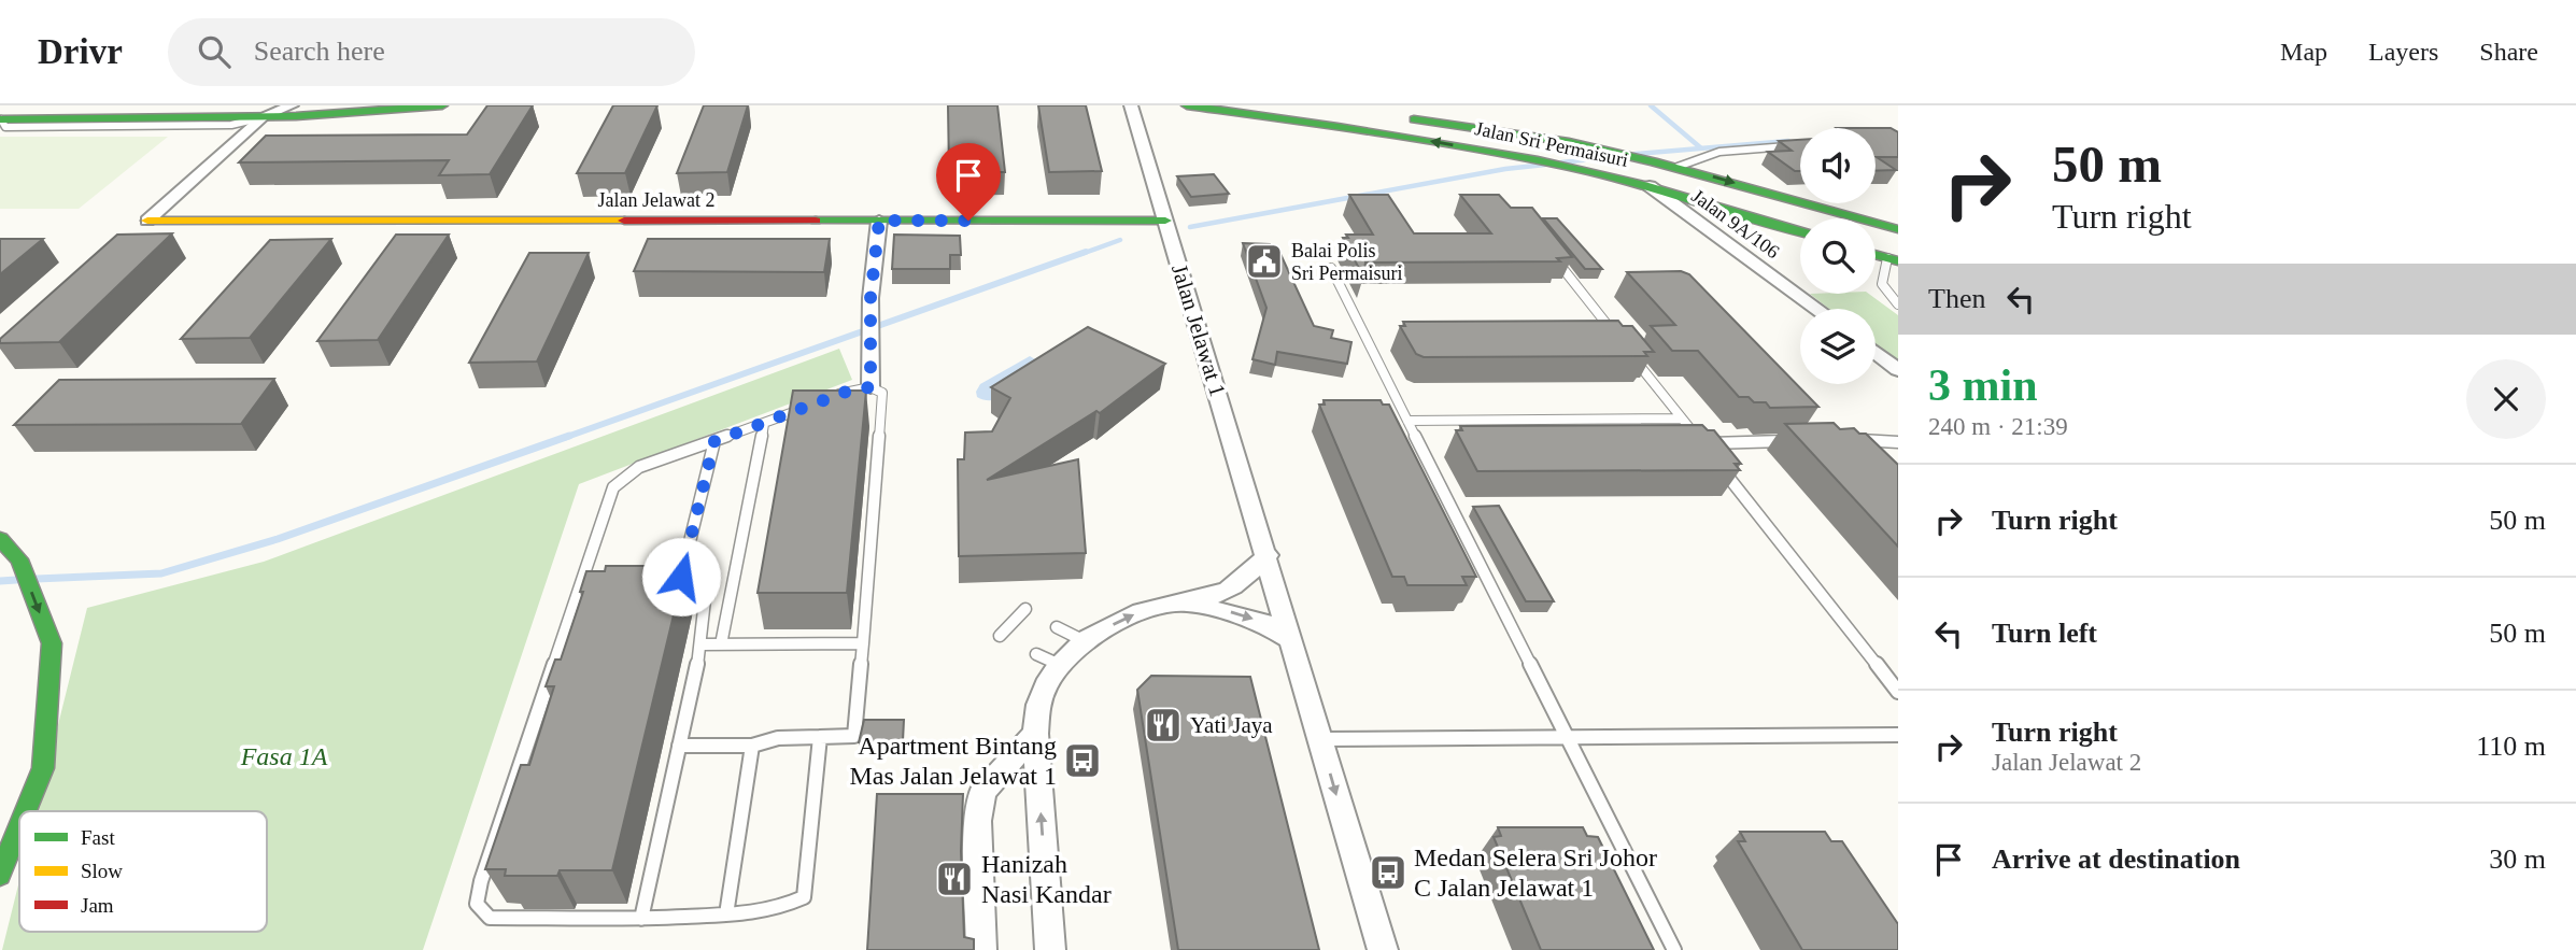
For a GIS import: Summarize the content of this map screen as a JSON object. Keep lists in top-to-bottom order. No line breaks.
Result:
{"streets":{"main road":["Jalan Sri Permaisuri","Jalan Jelawat 2"],"street":["Jalan 9A/106","Jalan Jelawat 1"]},"crossings":[["Jalan Sri Permaisuri","Jalan 9A/106"],["Jalan Jelawat 2","Jalan Jelawat 1"]],"parks":["Fasa 1A"],"places":{"public building":["Balai Polis Sri Permaisuri"],"restaurant":["Yati Jaya","Hanizah Nasi Kandar"],"bus stop":["Apartment Bintang Mas Jalan Jelawat 1","Medan Selera Sri Johor C Jalan Jelawat 1"]},"legend":["Fast","Slow","Jam"],"page":{"header":"Drivr","search":"Search here","nav":["Map","Layers","Share"],"turn":["50 m","Turn right"],"then":"Then","heading":["3 min","240 m · 21:39"],"list":[{"name":"Turn right","value":"50 m"},{"name":"Turn left","value":"50 m"},{"name":"Turn right","note":"Jalan Jelawat 2","value":"110 m"},{"name":"Arrive at destination","value":"30 m"}]}}
